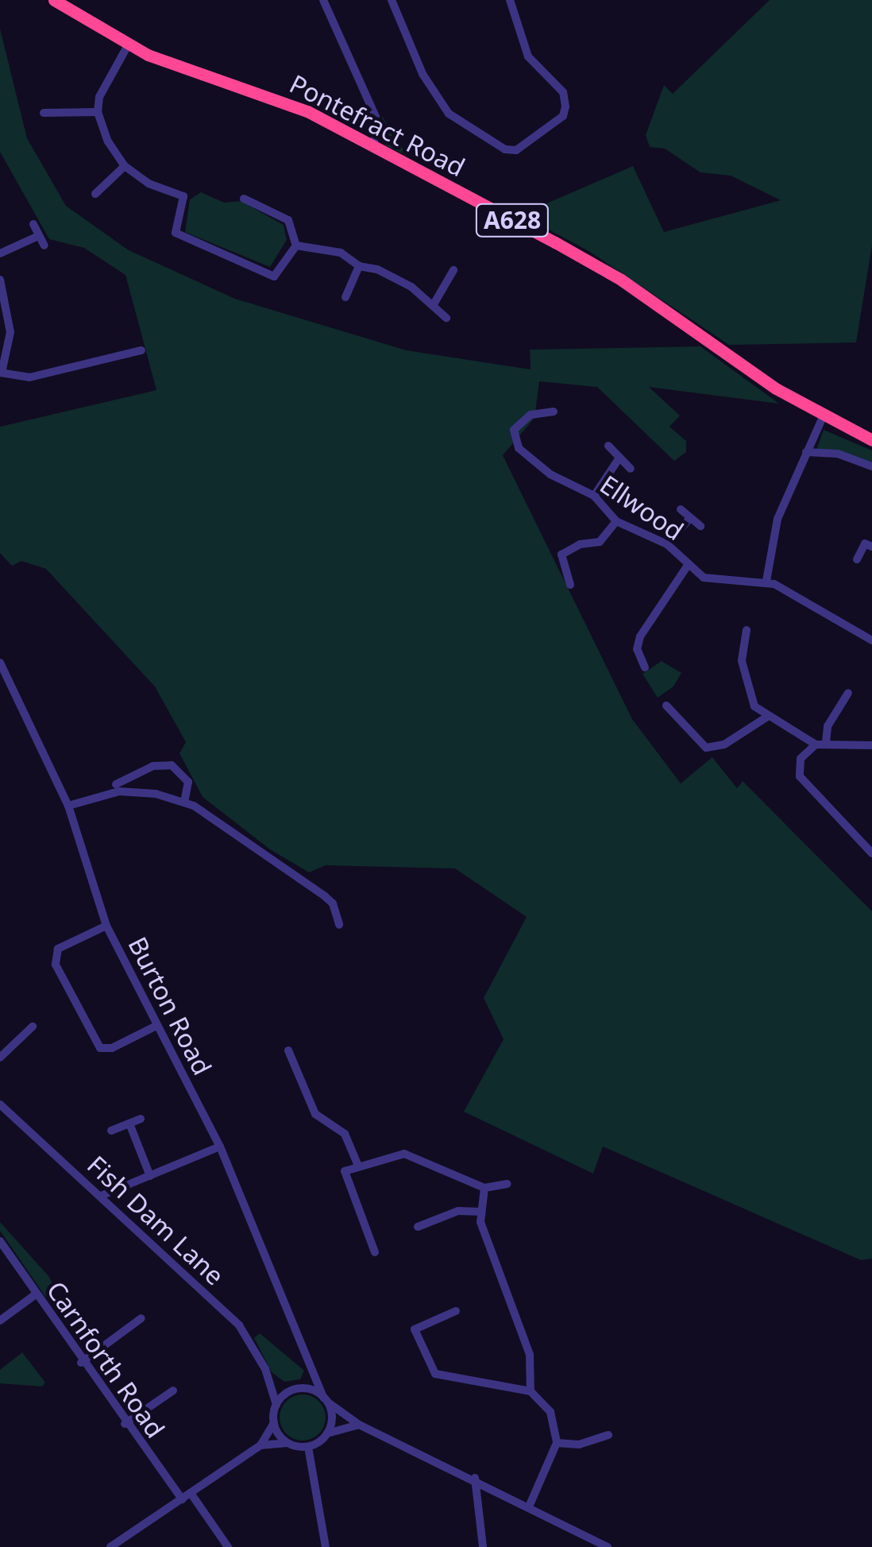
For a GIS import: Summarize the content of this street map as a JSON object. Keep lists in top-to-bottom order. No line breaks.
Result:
{"streets":{"highway":["Pontefract Road","A628"],"street":["Ellwood","Burton Road","Fish Dam Lane","Carnforth Road"]},"crossings":[["Burton Road","Fish Dam Lane"]]}
